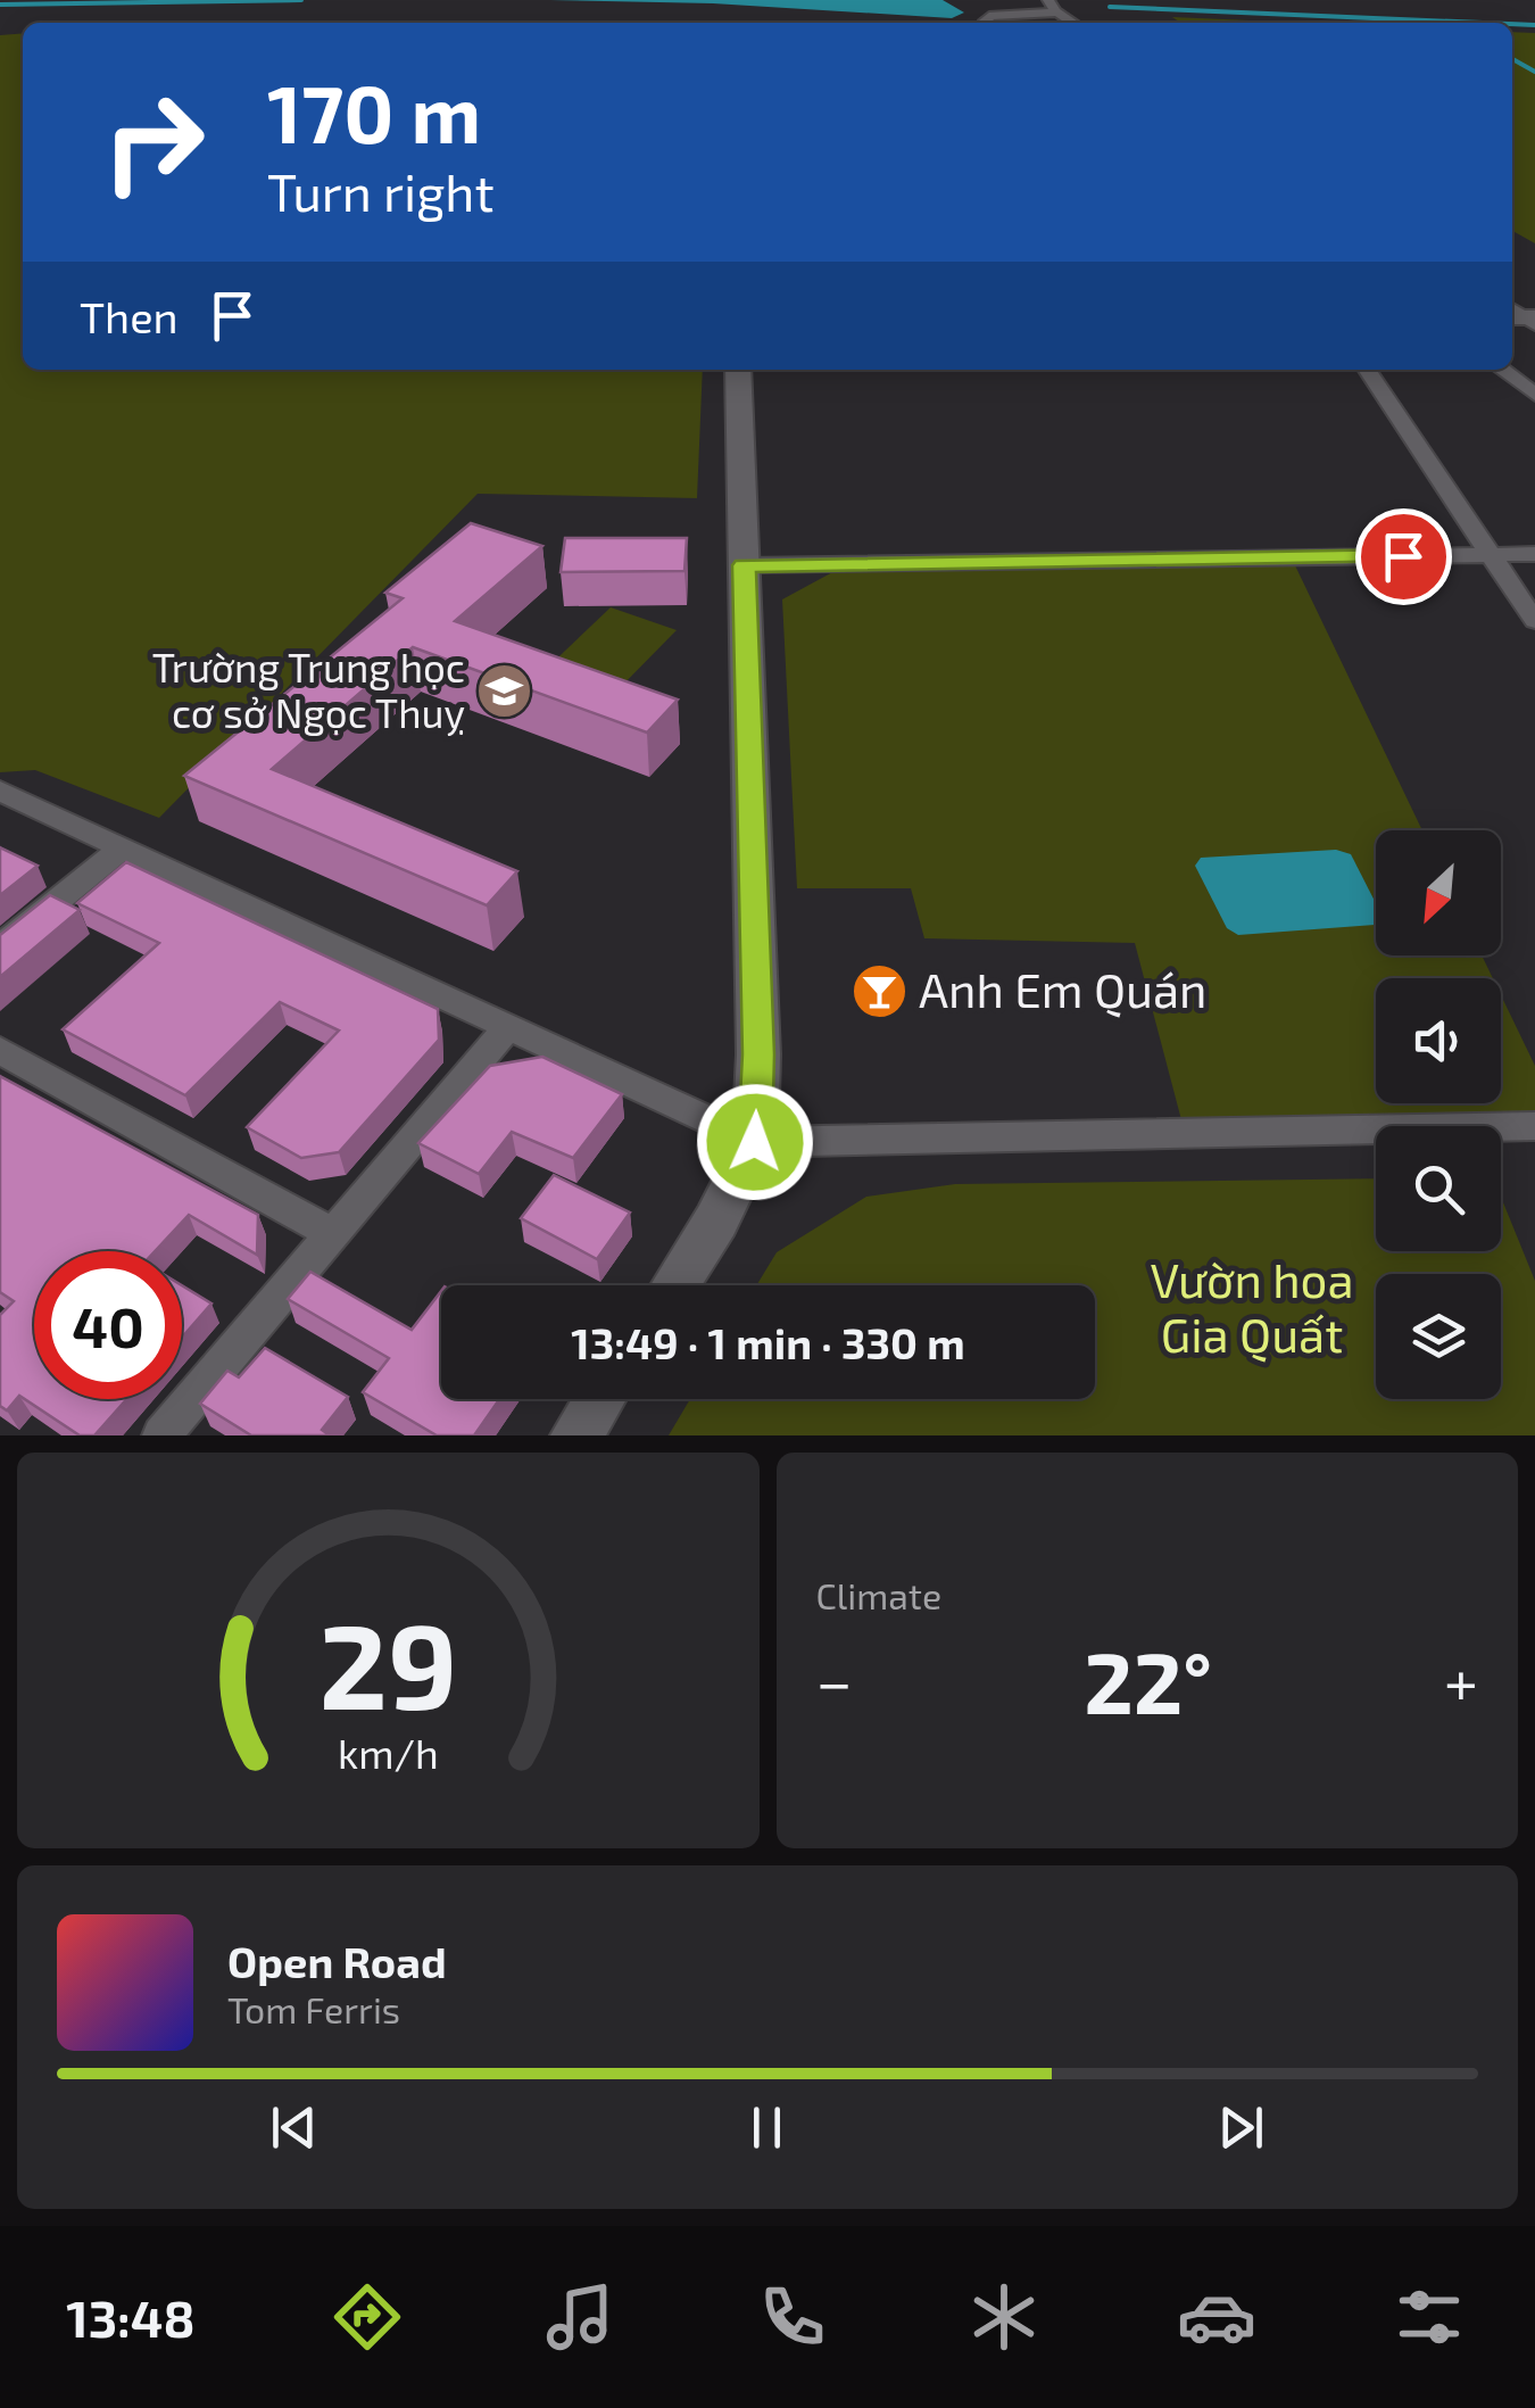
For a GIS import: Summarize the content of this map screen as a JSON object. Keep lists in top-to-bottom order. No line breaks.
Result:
{"parks":["Vườn hoa Gia Quất"],"places":{"school or university":["Trường Trung học cơ sở Ngọc Thuỵ"],"bar":["Anh Em Quán"]},"north":"bottom left","page":{"turn":["170 m","Turn right"],"then":"Then","limit":"40","trip":"13:49 · 1 min · 330 m","tile":"Climate","heat":["−","22°","+"],"song":["Open Road","Tom Ferris"],"tabs":"13:48","gauge":["29","km/h"]}}
